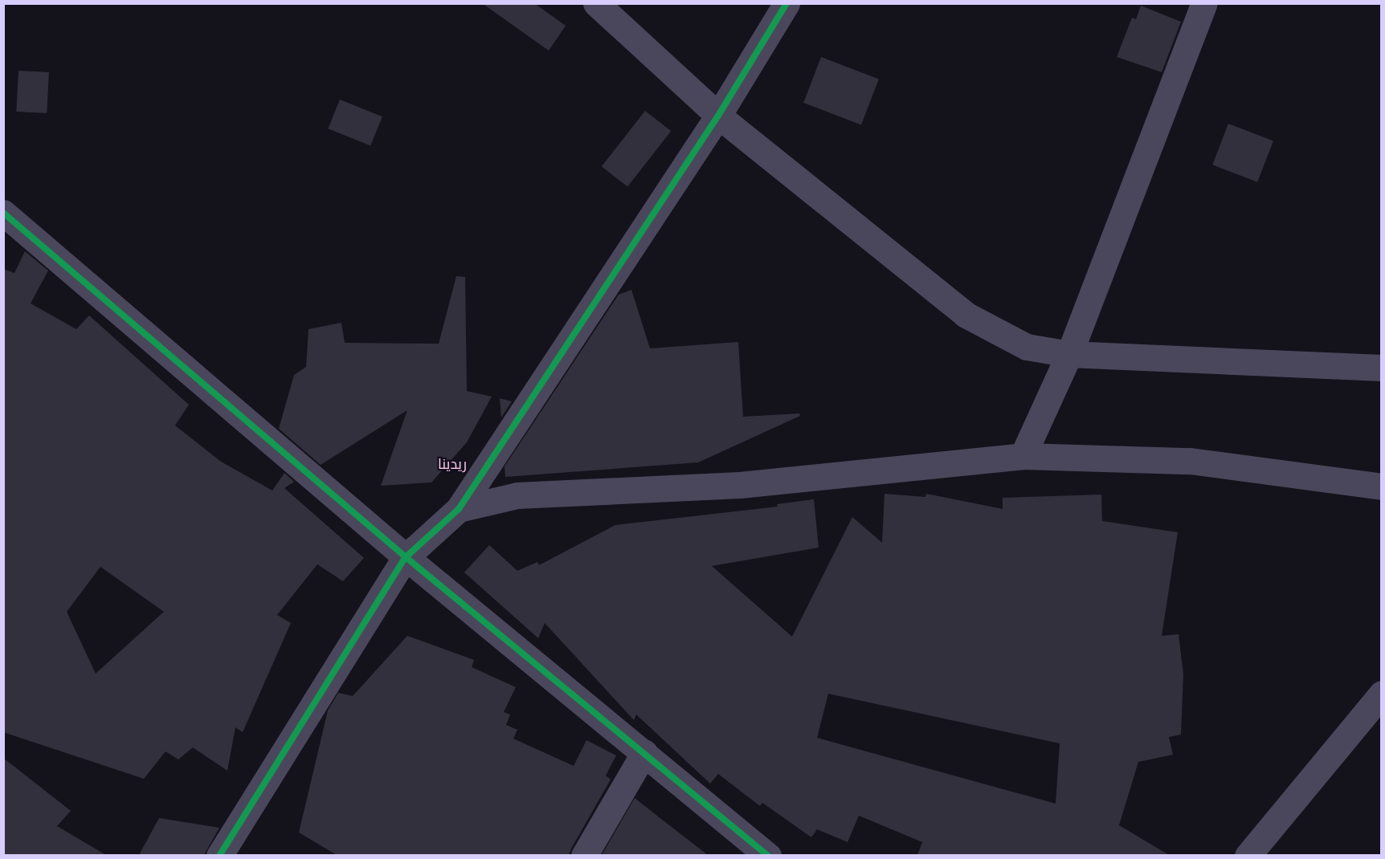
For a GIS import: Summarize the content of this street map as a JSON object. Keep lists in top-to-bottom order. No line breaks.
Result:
{"districts":["ريدينا"]}
